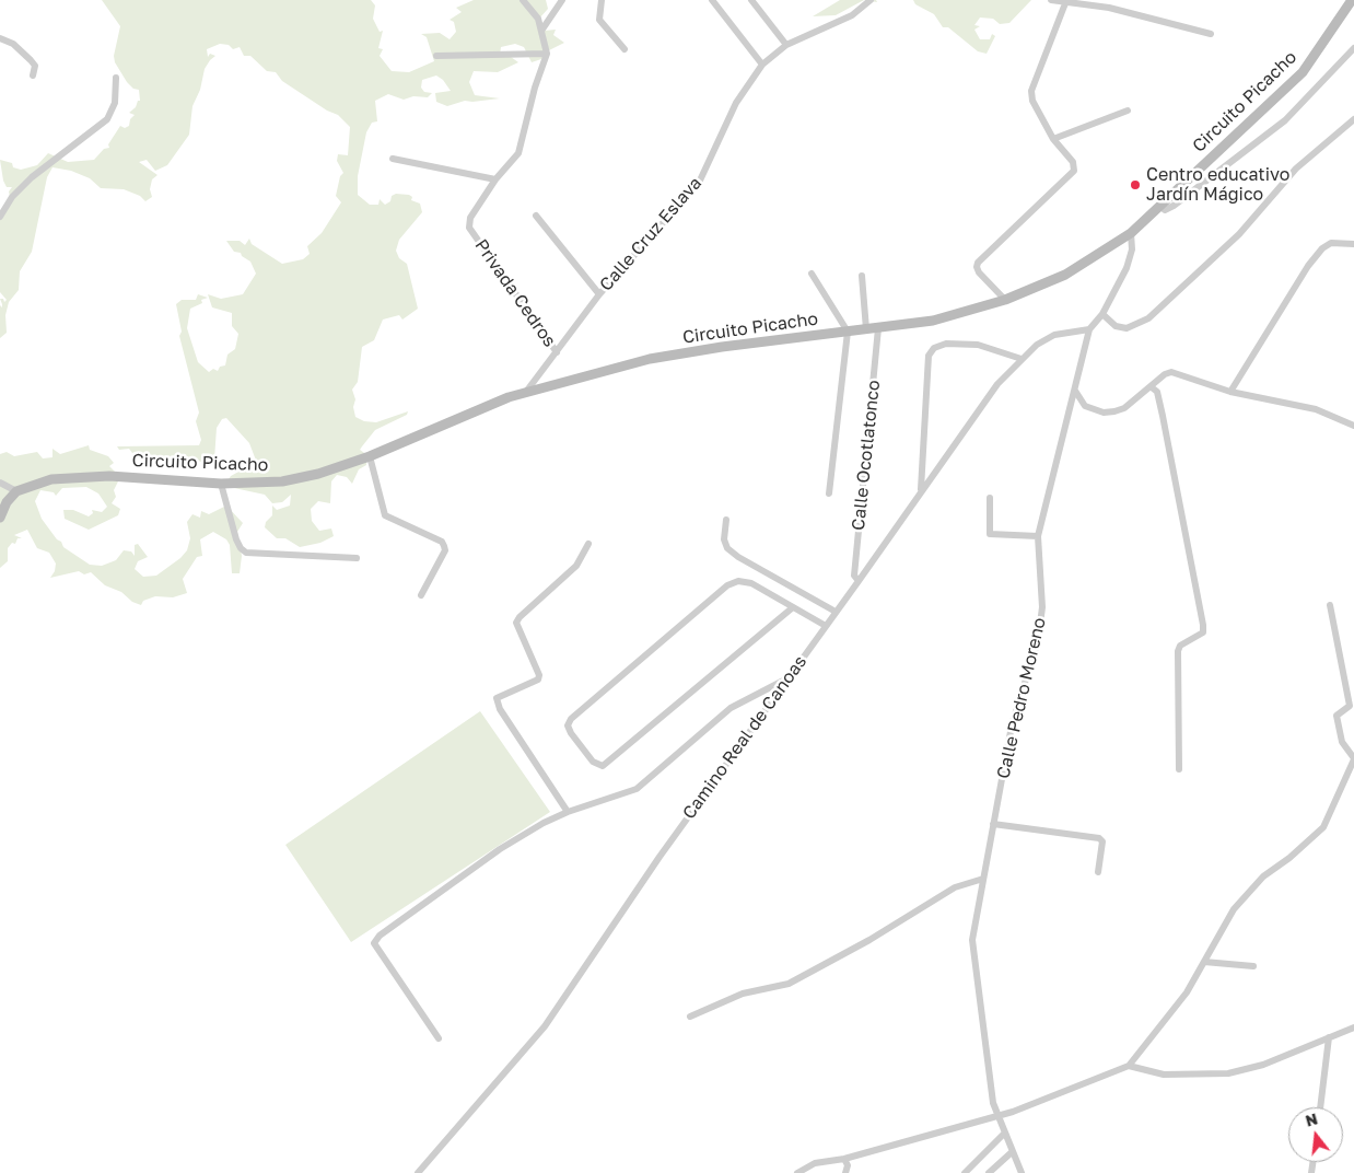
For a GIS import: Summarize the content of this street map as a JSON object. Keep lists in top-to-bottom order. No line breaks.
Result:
{"streets":{"main road":["Circuito Picacho"],"street":["Calle Cruz Eslava","Privada Cedros","Calle Ocotlatonco","Calle Pedro Moreno","Camino Real de Canoas"]},"crossings":[["Circuito Picacho","Calle Cruz Eslava"],["Circuito Picacho","Calle Ocotlatonco"],["Circuito Picacho","Calle Pedro Moreno"],["Calle Cruz Eslava","Privada Cedros"],["Calle Ocotlatonco","Camino Real de Canoas"],["Calle Pedro Moreno","Camino Real de Canoas"]],"places":["Centro educativo Jardín Mágico"],"north":"top"}
